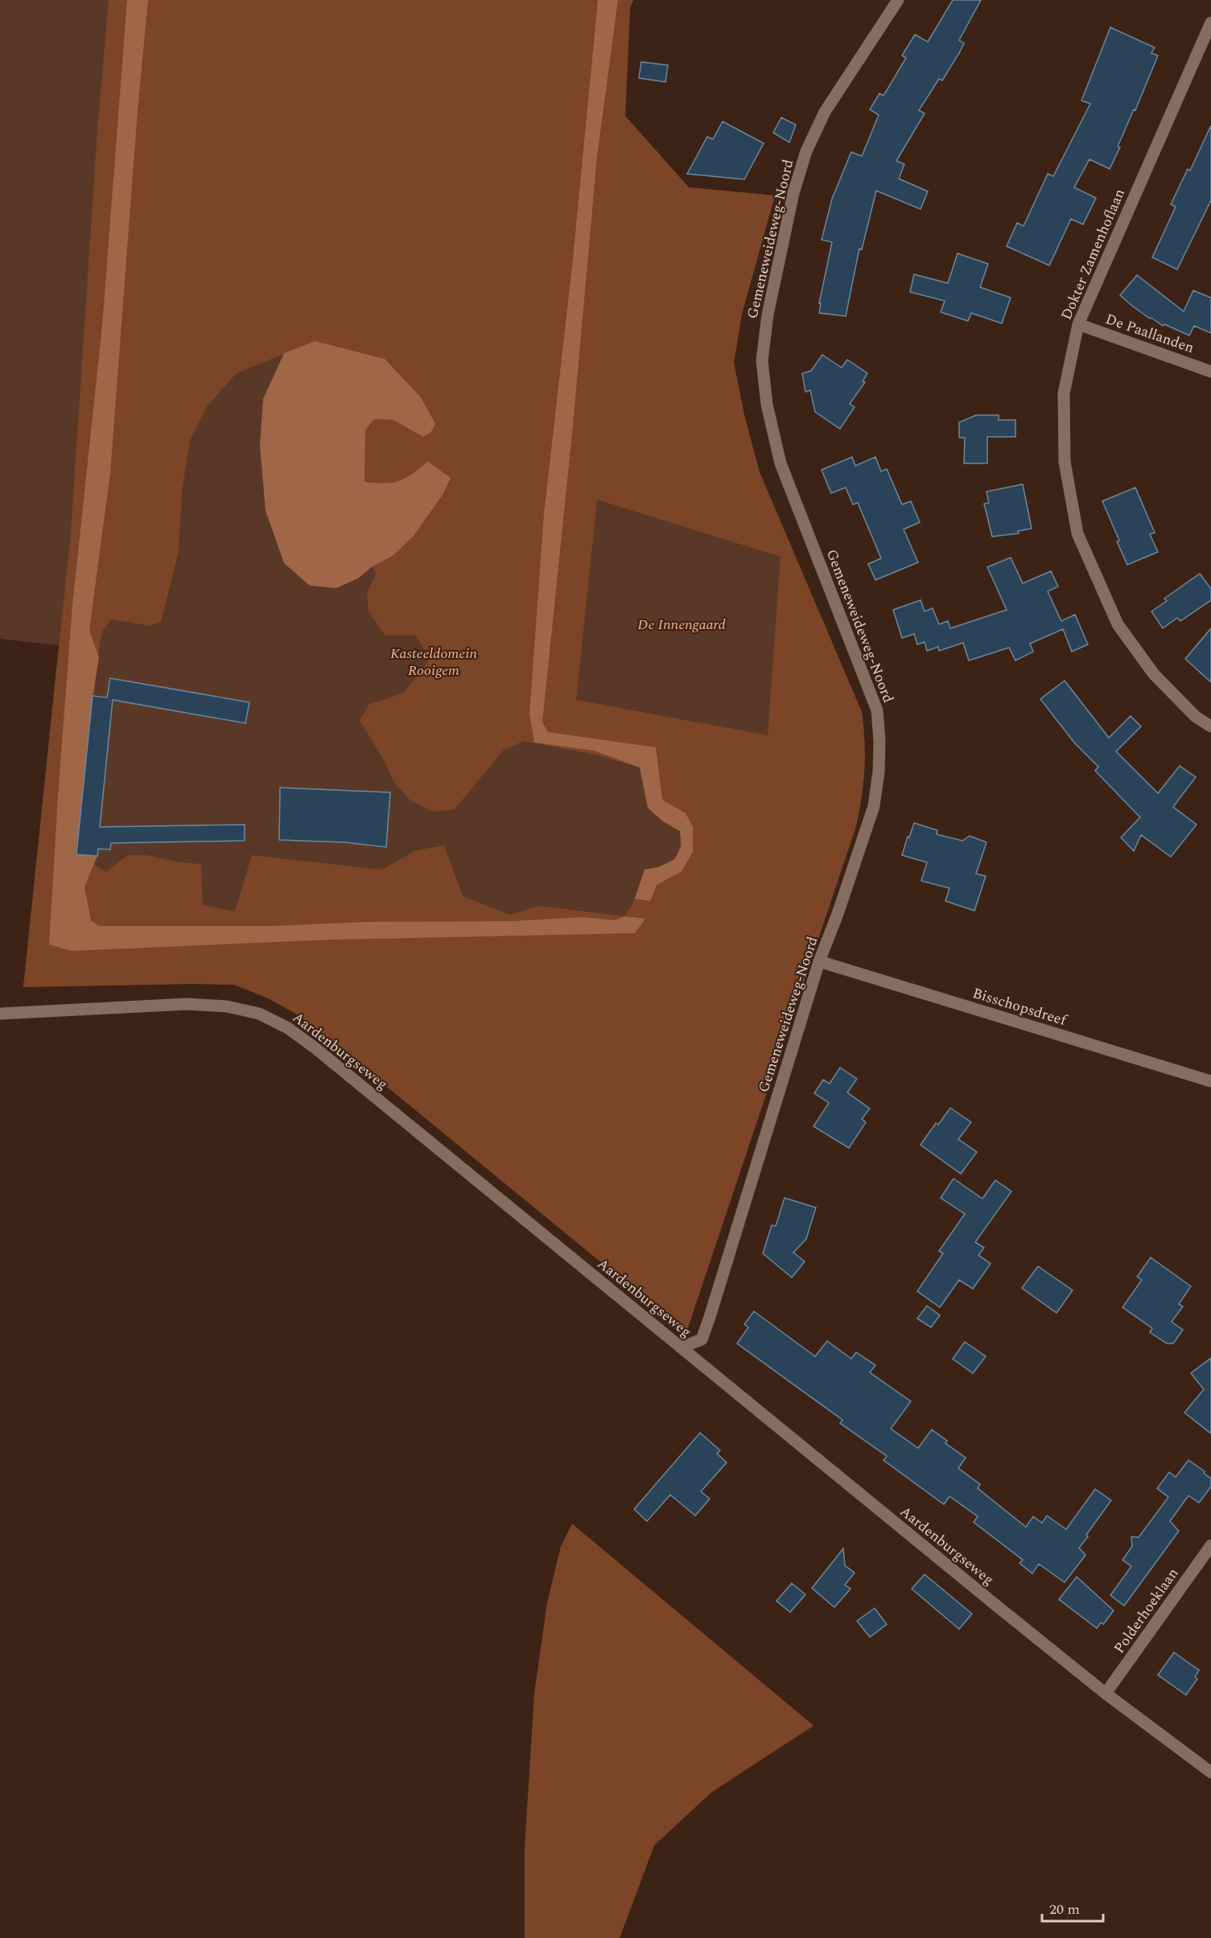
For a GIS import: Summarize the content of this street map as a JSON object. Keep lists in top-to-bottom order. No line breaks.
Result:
{"streets":{"street":["Gemeneweideweg-Noord","Dokter Zamenhoflaan","De Paallanden","Bisschopsdreef","Aardenburgseweg","Polderhoeklaan"]},"crossings":[["Gemeneweideweg-Noord","Bisschopsdreef"],["Gemeneweideweg-Noord","Aardenburgseweg"],["Dokter Zamenhoflaan","De Paallanden"],["Aardenburgseweg","Polderhoeklaan"]],"parks":["De Innengaard","Kasteeldomein Rooigem"],"scale_bar":"20 m"}
